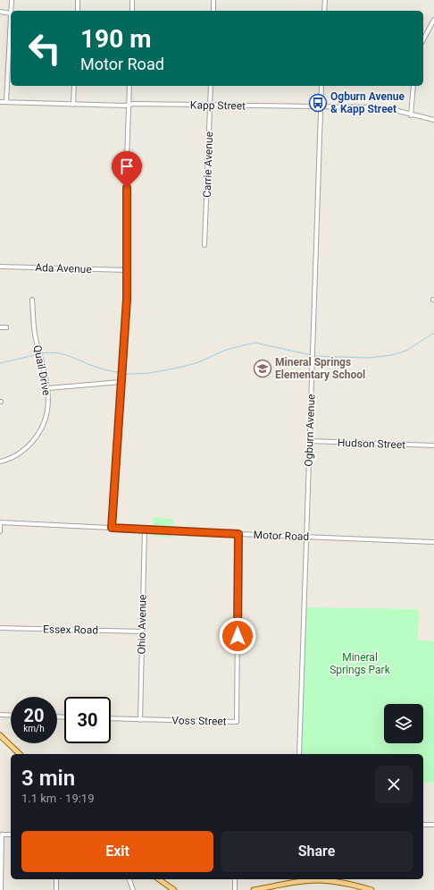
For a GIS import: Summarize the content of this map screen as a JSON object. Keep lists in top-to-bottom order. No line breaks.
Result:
{"streets":{"street":["Kapp Street","Carrie Avenue","Ada Avenue","Quail Drive","Ogburn Avenue","Hudson Street","Motor Road","Ohio Avenue","Essex Road","Voss Street"]},"crossings":[["Kapp Street","Carrie Avenue"],["Kapp Street","Ogburn Avenue"],["Ogburn Avenue","Hudson Street"],["Ogburn Avenue","Motor Road"],["Motor Road","Ohio Avenue"],["Motor Road","Voss Street"],["Ohio Avenue","Essex Road"],["Ohio Avenue","Voss Street"]],"parks":["Mineral Springs Park"],"places":{"bus stop":["Ogburn Avenue & Kapp Street"],"school or university":["Mineral Springs Elementary School"]},"page":{"turn":["190 m","Motor Road"],"speed":"20 km/h","limit":"30","heading":["3 min","1.1 km · 19:19"],"buttons":["Exit","Share"]}}
